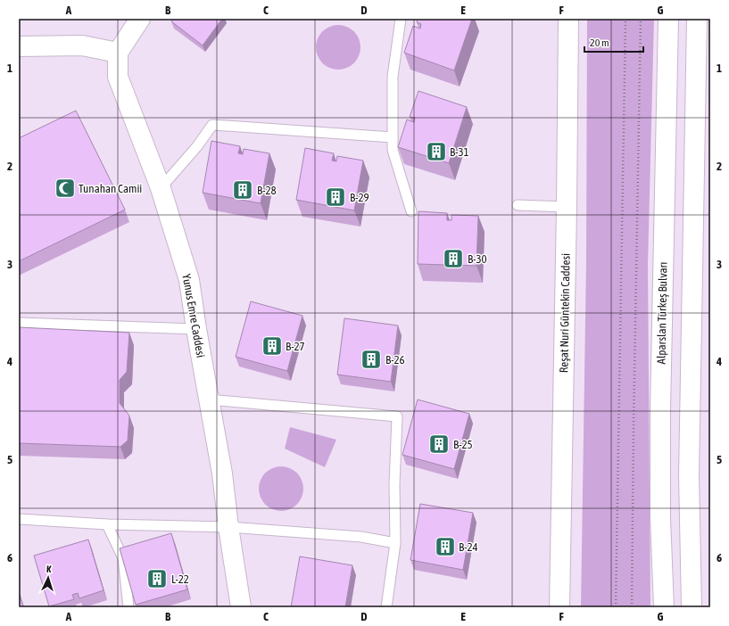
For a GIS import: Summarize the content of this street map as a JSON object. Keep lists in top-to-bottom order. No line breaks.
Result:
{"streets":{"main road":["Reşat Nuri Güntekin Caddesi","Alparslan Türkeş Bulvarı","Yunus Emre Caddesi"]},"places":{"building":["B-31","B-28","B-29","B-30","B-27","B-26","B-25","B-24","L-22"],"mosque":["Tunahan Camii"]},"scale_bar":"20 m","north":"top","grid":{"columns":["A","B","C","D","E","F","G"],"rows":["1","2","3","4","5","6"]}}
